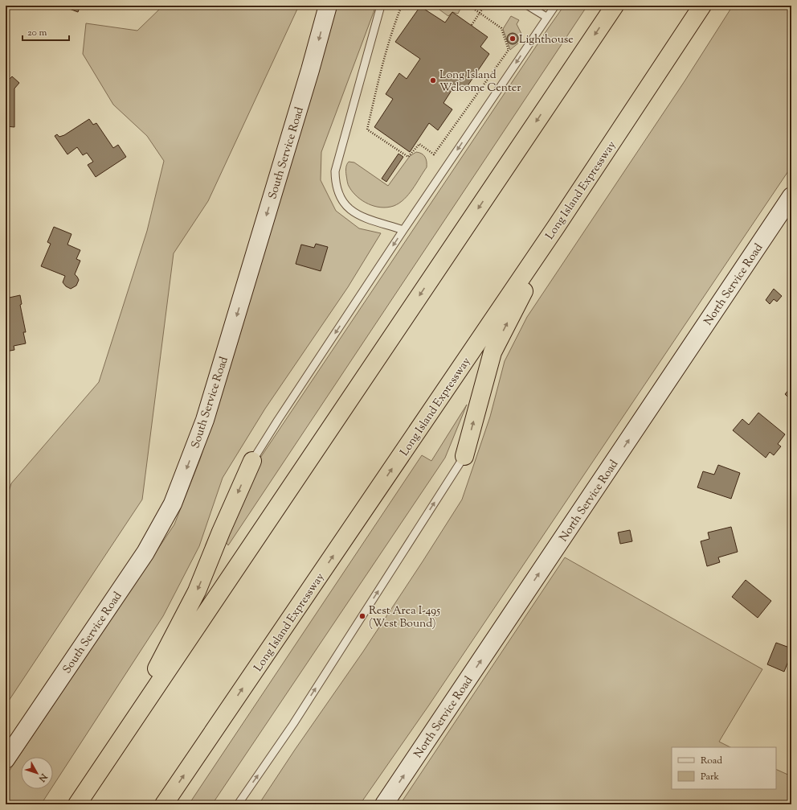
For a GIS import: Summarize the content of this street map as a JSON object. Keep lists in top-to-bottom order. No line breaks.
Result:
{"streets":{"highway":["Long Island Expressway"],"main road":["South Service Road","North Service Road"]},"one_way":["South Service Road","North Service Road"],"places":["Lighthouse","Long Island Welcome Center","Rest Area I-495 (West Bound)"],"legend":["Road","Park"],"scale_bar":"20 m","north":"bottom right"}
